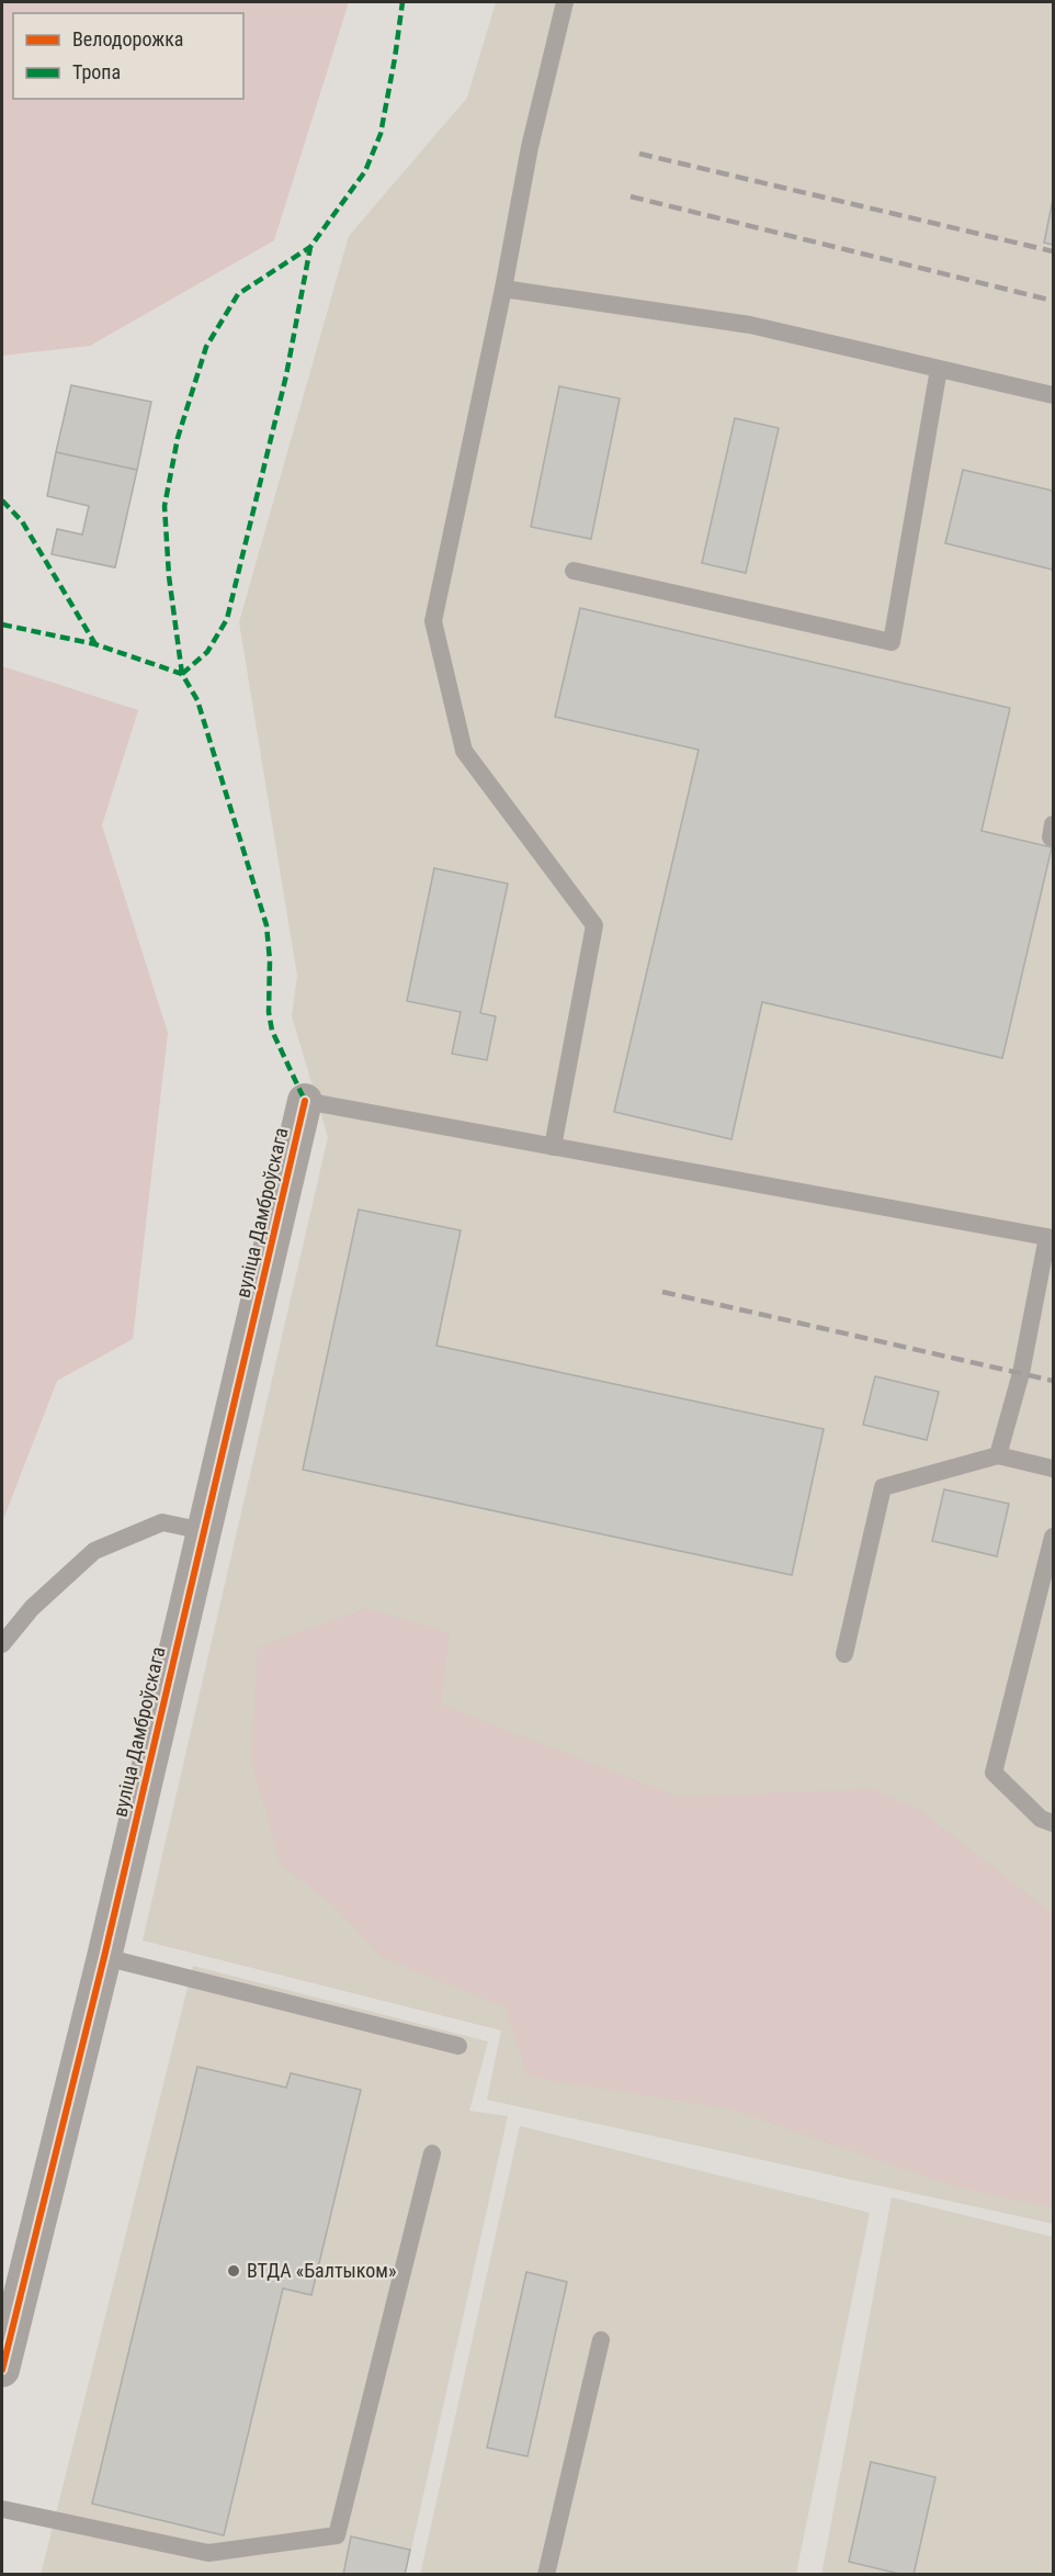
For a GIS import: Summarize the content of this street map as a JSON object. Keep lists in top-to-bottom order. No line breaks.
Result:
{"streets":{"street":["вуліца Дамброўскага"]},"places":["ВТДА «Балтыком»"],"legend":["Велодорожка","Тропа"]}
